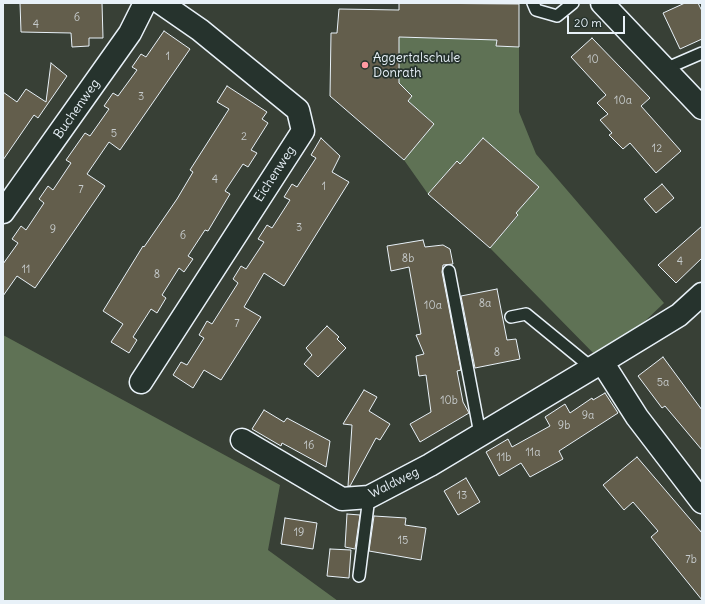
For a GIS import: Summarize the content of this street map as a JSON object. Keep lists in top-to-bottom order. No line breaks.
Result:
{"streets":{"street":["Buchenweg","Eichenweg","Waldweg"]},"places":["Aggertalschule Donrath"],"house_numbers":["6","4","1","10","3","10a","5","2","12","4","1","7","3","9","6","8b","4","11","8","8a","10a","7","8","5a","10b","9a","9b","16","11a","11b","13","19","15","7b"],"scale_bar":"20 m"}
